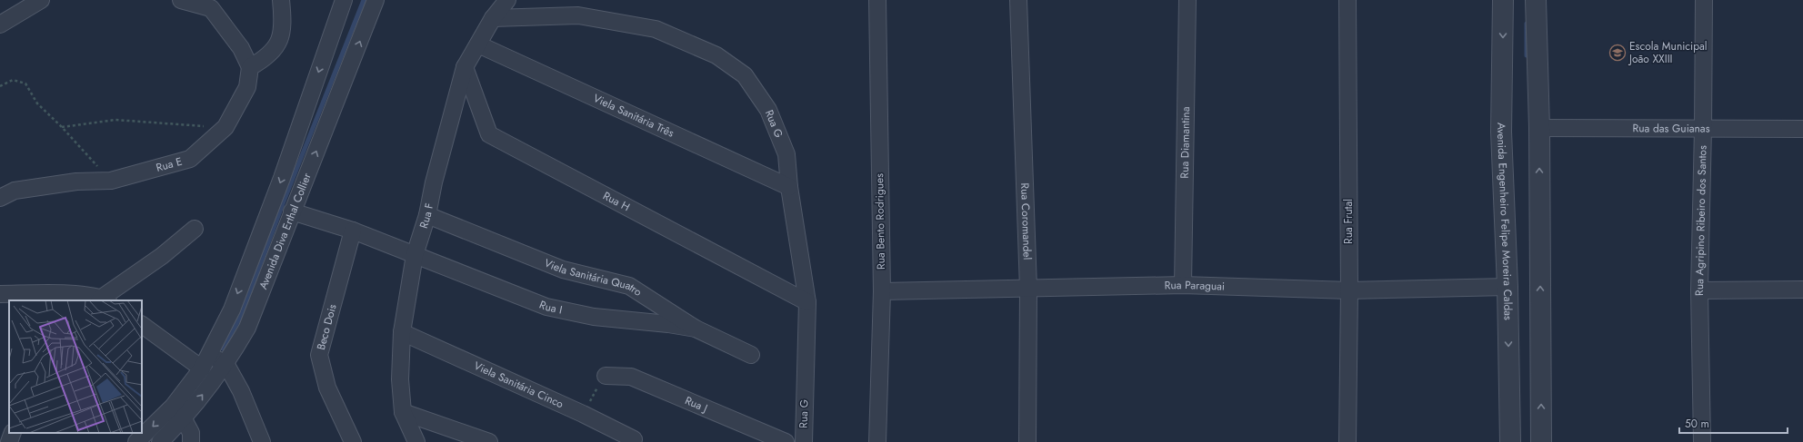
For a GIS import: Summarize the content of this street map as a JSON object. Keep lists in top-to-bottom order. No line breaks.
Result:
{"streets":{"street":["Viela Sanitária Três","Rua G","Rua das Guianas","Rua Diamantina","Rua E","Rua H","Rua F","Rua Coromandel","Rua Bento Rodrigues","Rua Frutal","Avenida Engenheiro Felipe Moreira Caldas","Rua Agripino Ribeiro dos Santos","Avenida Diva Erthal Collier","Viela Sanitária Quatro","Rua Paraguai","Rua I","Beco Dois","Viela Sanitária Cinco","Rua J"]},"crossings":[["Viela Sanitária Três","Rua G"],["Viela Sanitária Três","Rua F"],["Rua G","Rua H"],["Rua G","Rua F"],["Rua das Guianas","Rua Agripino Ribeiro dos Santos"],["Rua Diamantina","Rua Paraguai"],["Rua H","Rua F"],["Rua F","Viela Sanitária Quatro"],["Rua F","Rua I"],["Rua F","Viela Sanitária Cinco"],["Rua Coromandel","Rua Paraguai"],["Rua Bento Rodrigues","Rua Paraguai"],["Rua Frutal","Rua Paraguai"],["Avenida Engenheiro Felipe Moreira Caldas","Rua Paraguai"],["Avenida Diva Erthal Collier","Rua I"],["Viela Sanitária Quatro","Rua I"],["Rua I","Beco Dois"]],"places":{"school or university":["Escola Municipal João XXIII"]},"scale_bar":"50 m"}
